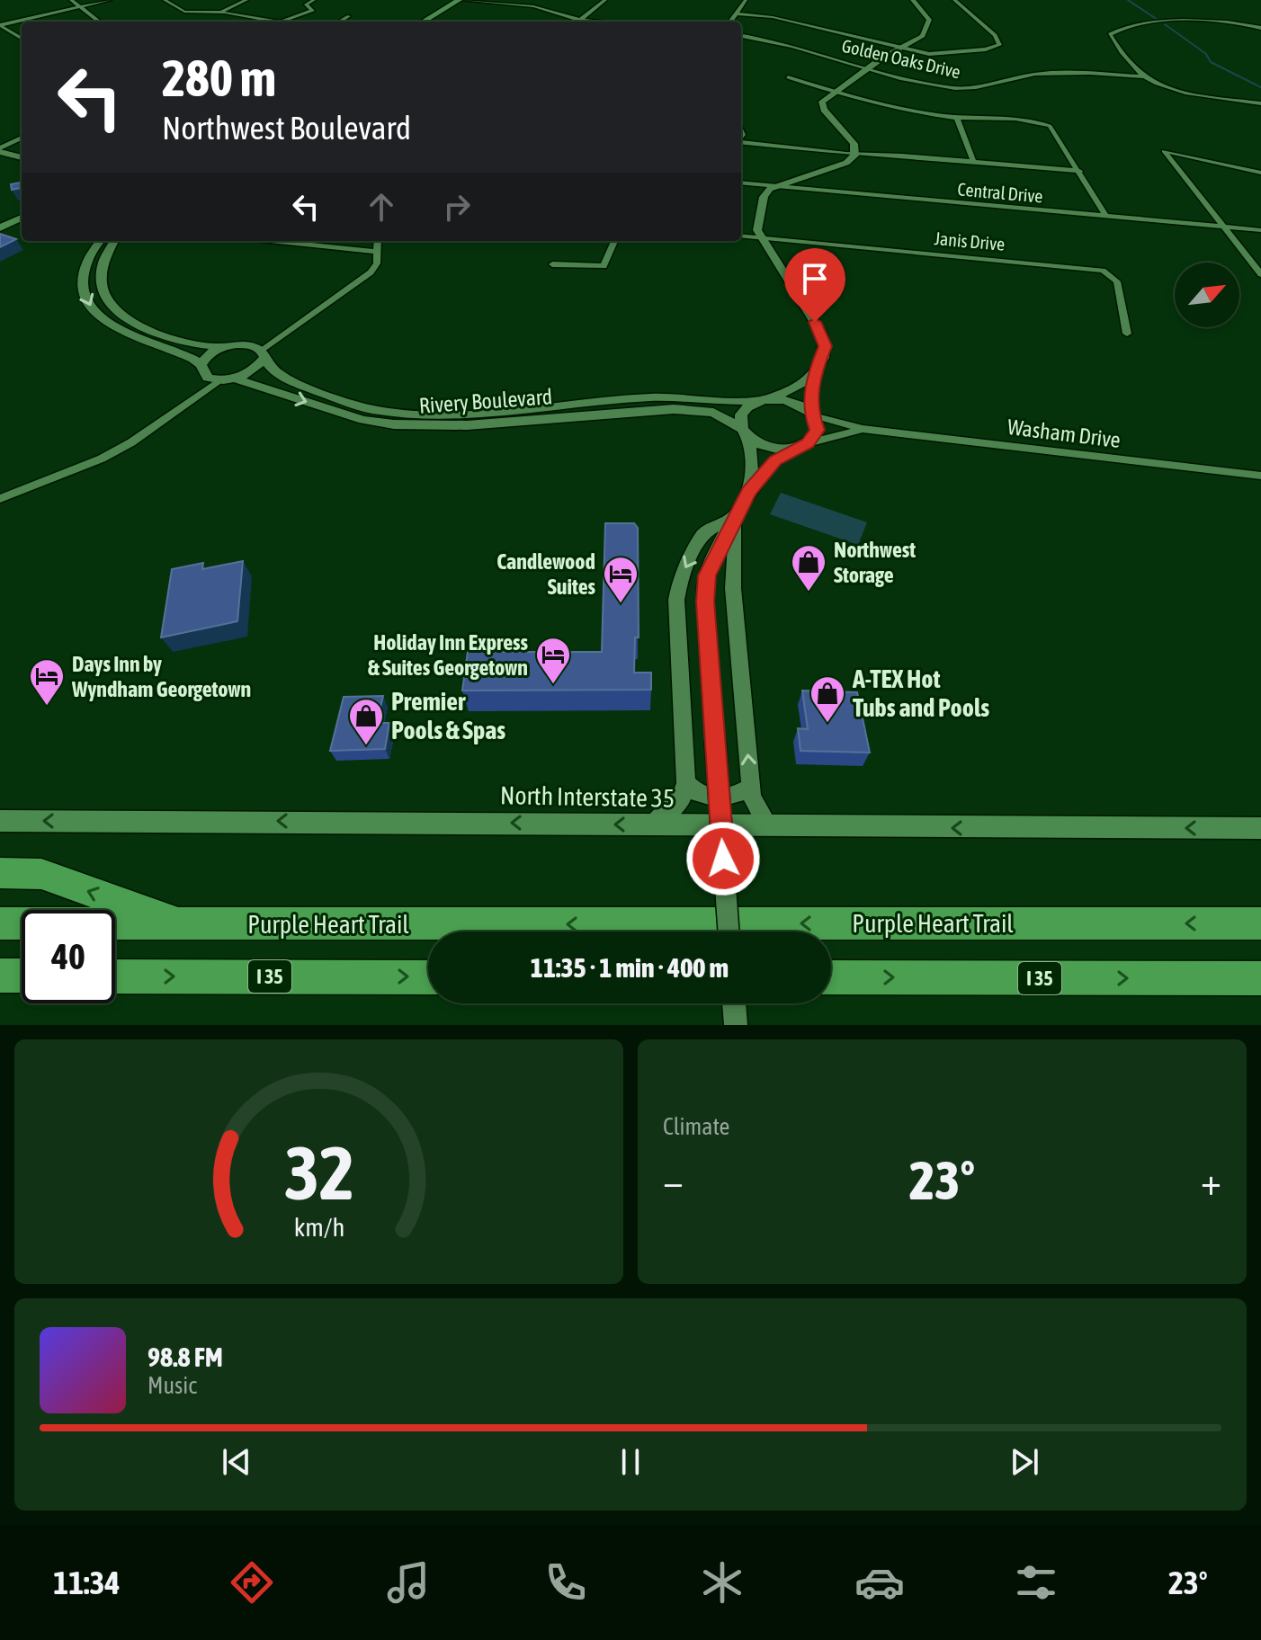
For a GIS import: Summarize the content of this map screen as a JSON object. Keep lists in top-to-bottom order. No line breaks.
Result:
{"streets":{"highway":["Purple Heart Trail","I 35"],"main road":["North Interstate 35"],"street":["Golden Oaks Drive","Central Drive","Janis Drive","Rivery Boulevard","Washam Drive"]},"crossings":[["Rivery Boulevard","Washam Drive"]],"one_way":["North Interstate 35"],"places":{"shop":["Northwest Storage","A-TEX Hot Tubs and Pools","Premier Pools & Spas"],"hotel":["Candlewood Suites","Holiday Inn Express & Suites Georgetown","Days Inn by Wyndham Georgetown"]},"north":"top right","page":{"turn":["280 m","Northwest Boulevard"],"limit":"40","trip":"11:35 · 1 min · 400 m","tile":"Climate","heat":["−","23°","+"],"song":["98.8 FM","Music"],"tabs":["11:34","23°"],"gauge":["32","km/h"]}}
